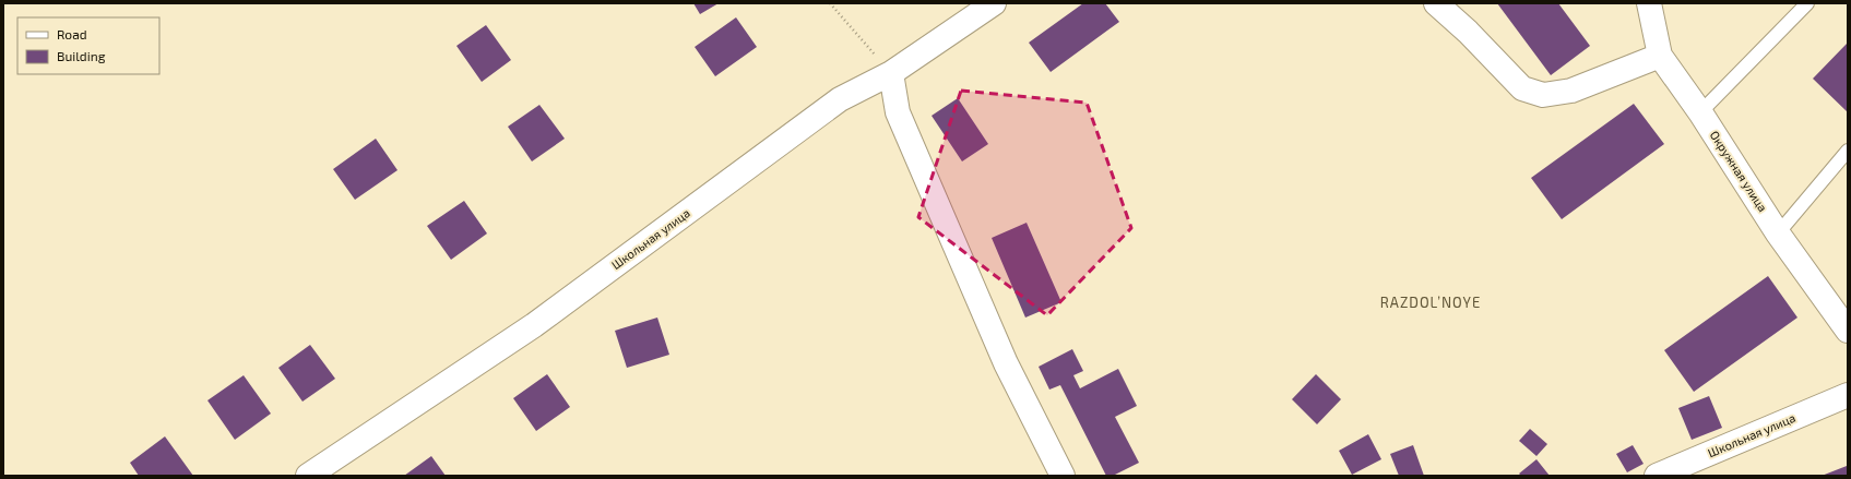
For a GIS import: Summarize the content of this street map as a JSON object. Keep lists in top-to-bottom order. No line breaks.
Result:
{"streets":{"street":["Окружная улица","Школьная улица"]},"districts":["RAZDOL’NOYE"],"legend":["Road","Building"]}
